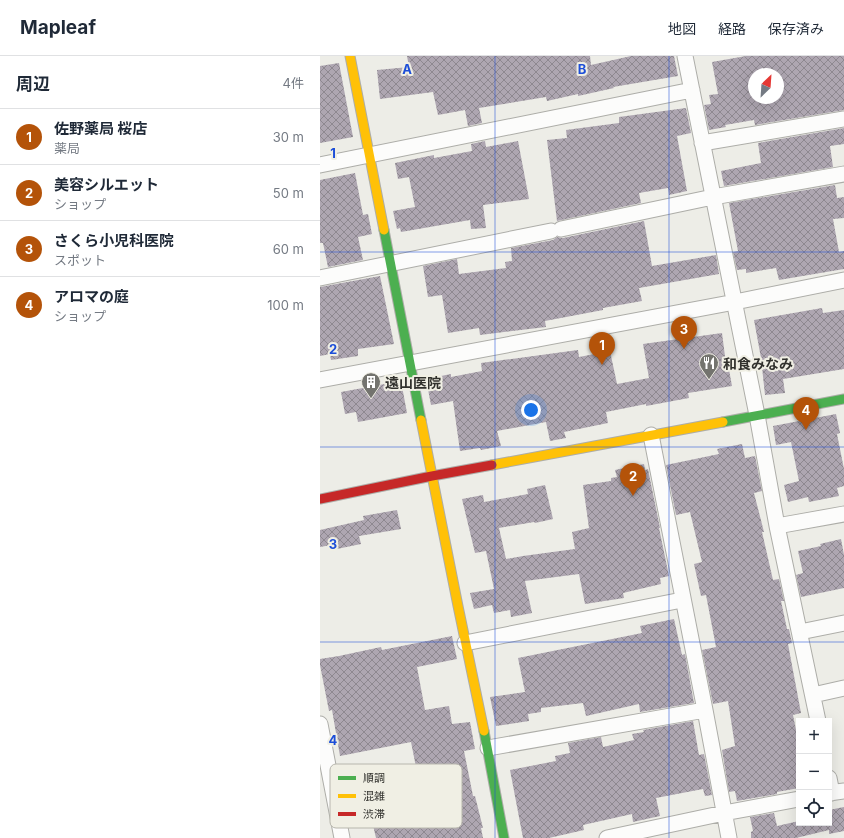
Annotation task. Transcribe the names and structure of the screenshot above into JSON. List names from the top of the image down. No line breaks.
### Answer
{"places":{"restaurant":["和食みなみ"],"building":["遠山医院"]},"legend":["順調","混雑","渋滞"],"north":"top right","page":{"header":"Mapleaf","nav":["地図","経路","保存済み"],"heading":["周辺","4件"],"list":[{"mark":"1","name":"佐野薬局 桜店","note":"薬局","value":"30 m"},{"mark":"2","name":"美容シルエット","note":"ショップ","value":"50 m"},{"mark":"3","name":"さくら小児科医院","note":"スポット","value":"60 m"},{"mark":"4","name":"アロマの庭","note":"ショップ","value":"100 m"}],"pins":["3","1","4","2"],"map_buttons":["+","−"]},"grid":{"columns":["A","B"],"rows":["1","2","3","4"]}}
